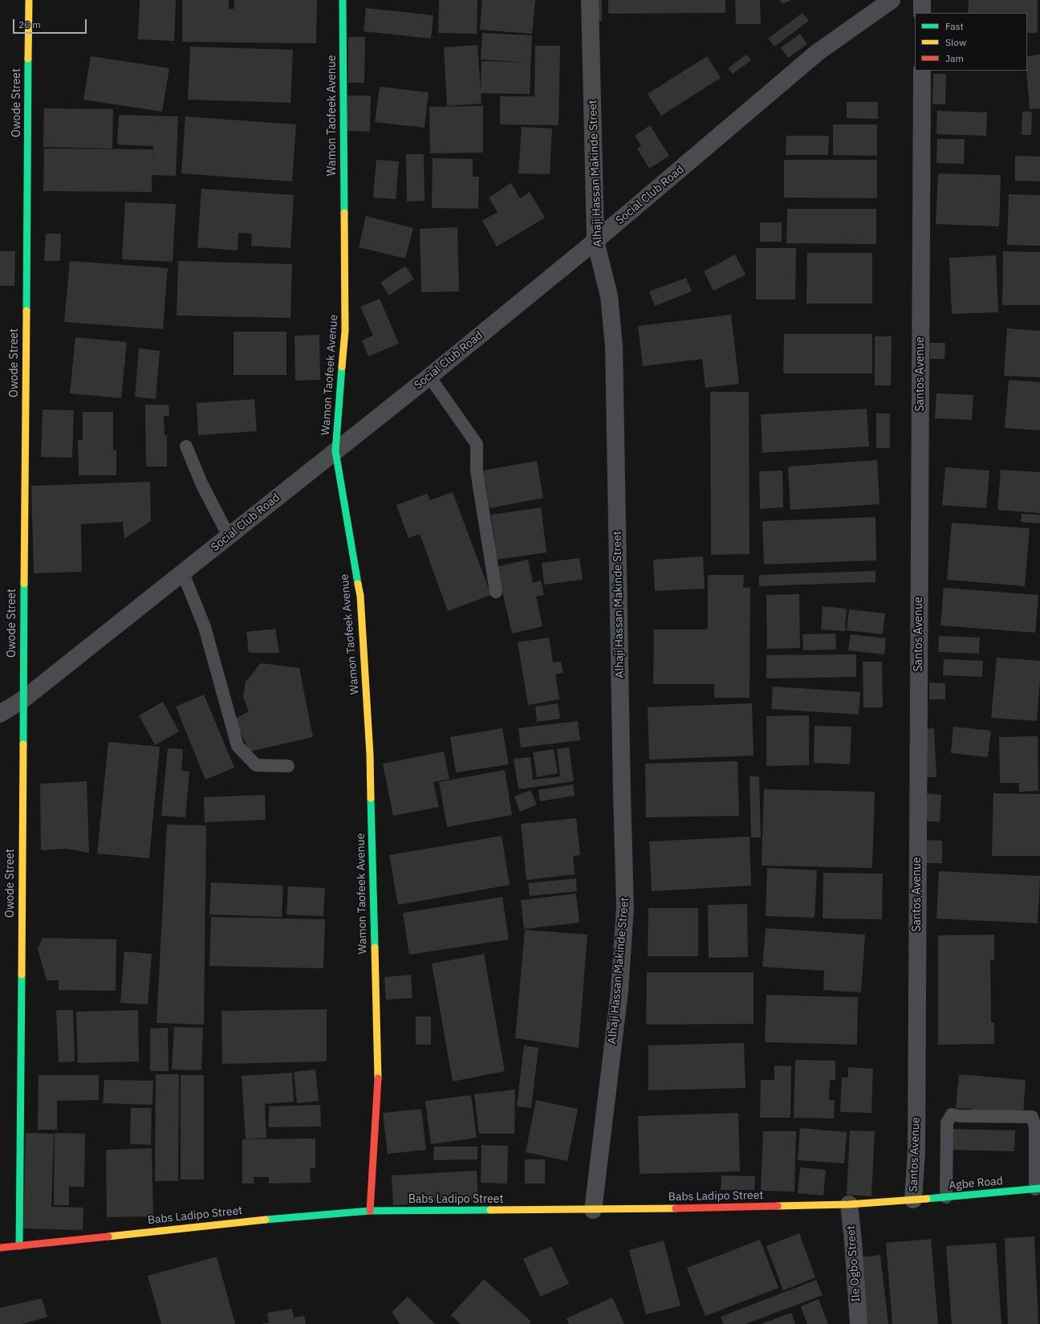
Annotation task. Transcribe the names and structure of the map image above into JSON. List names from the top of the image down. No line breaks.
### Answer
{"streets":{"street":["Owode Street","Wamon Taofeek Avenue","Alhaji Hassan Makinde Street","Social Club Road","Santos Avenue","Agbe Road","Babs Ladipo Street","Ile Ogbo Street"]},"crossings":[["Owode Street","Social Club Road"],["Owode Street","Babs Ladipo Street"],["Wamon Taofeek Avenue","Social Club Road"],["Wamon Taofeek Avenue","Babs Ladipo Street"],["Alhaji Hassan Makinde Street","Social Club Road"],["Alhaji Hassan Makinde Street","Babs Ladipo Street"],["Santos Avenue","Agbe Road"],["Santos Avenue","Babs Ladipo Street"],["Agbe Road","Babs Ladipo Street"],["Babs Ladipo Street","Ile Ogbo Street"]],"legend":["Fast","Slow","Jam"],"scale_bar":"20 m"}
